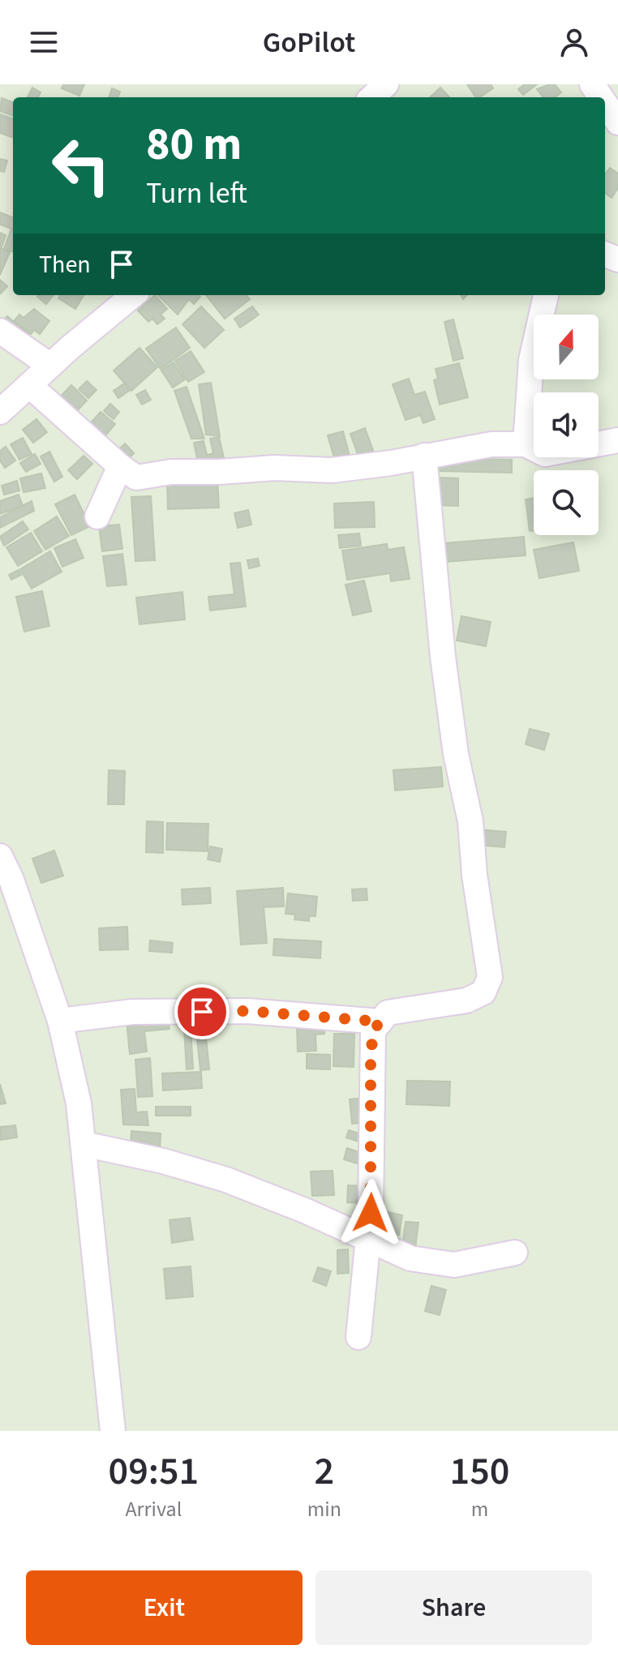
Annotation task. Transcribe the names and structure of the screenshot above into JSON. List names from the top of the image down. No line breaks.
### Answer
{"north":"top","page":{"header":"GoPilot","turn":["80 m","Turn left"],"then":"Then","eta":["09:51","Arrival","2","min","150","m"],"buttons":["Exit","Share"]}}
